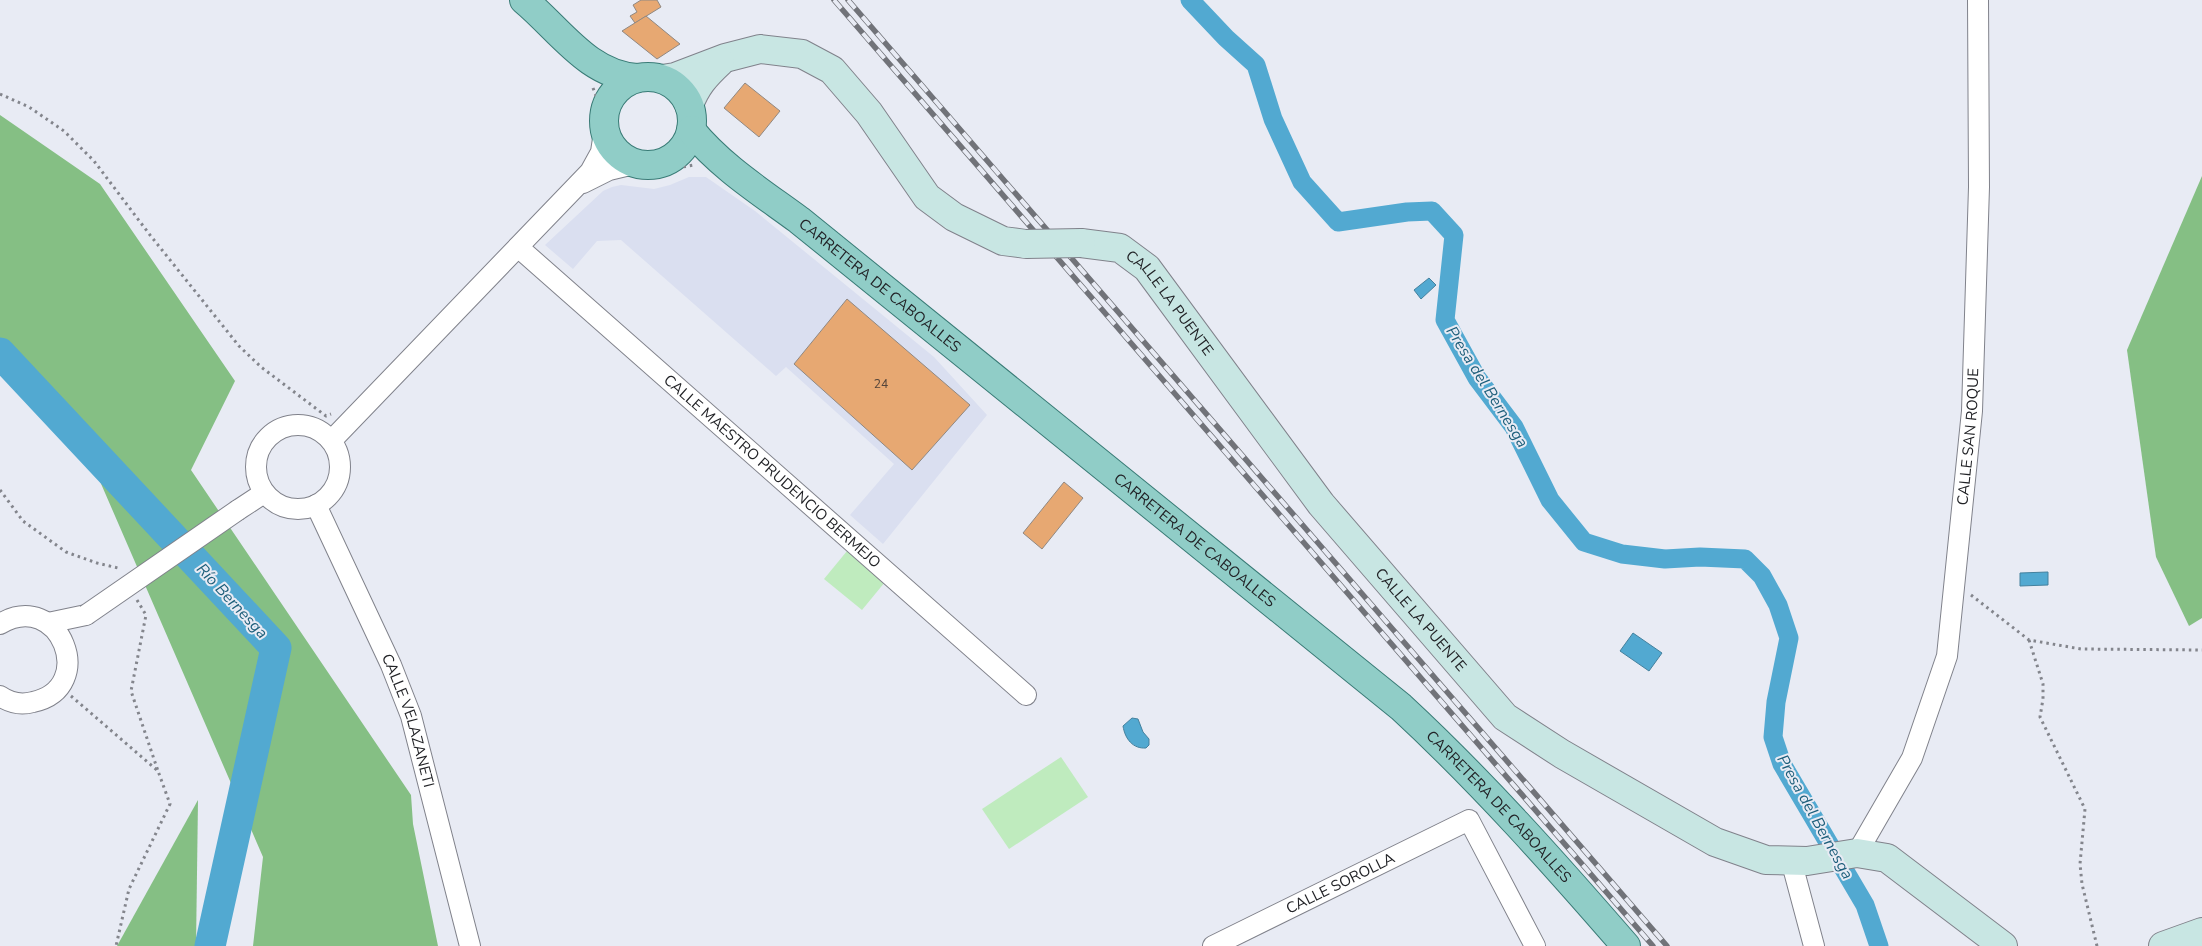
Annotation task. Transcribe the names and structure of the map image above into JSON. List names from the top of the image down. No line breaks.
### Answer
{"streets":{"main road":["CARRETERA DE CABOALLES"],"street":["CALLE LA PUENTE","CALLE SAN ROQUE","CALLE MAESTRO PRUDENCIO BERMEJO","CALLE VELAZANETI","CALLE SOROLLA"]},"crossings":[["CARRETERA DE CABOALLES","CALLE LA PUENTE"],["CALLE LA PUENTE","CALLE SAN ROQUE"]],"water":["Presa del Bernesga","Río Bernesga"],"house_numbers":["24"]}
